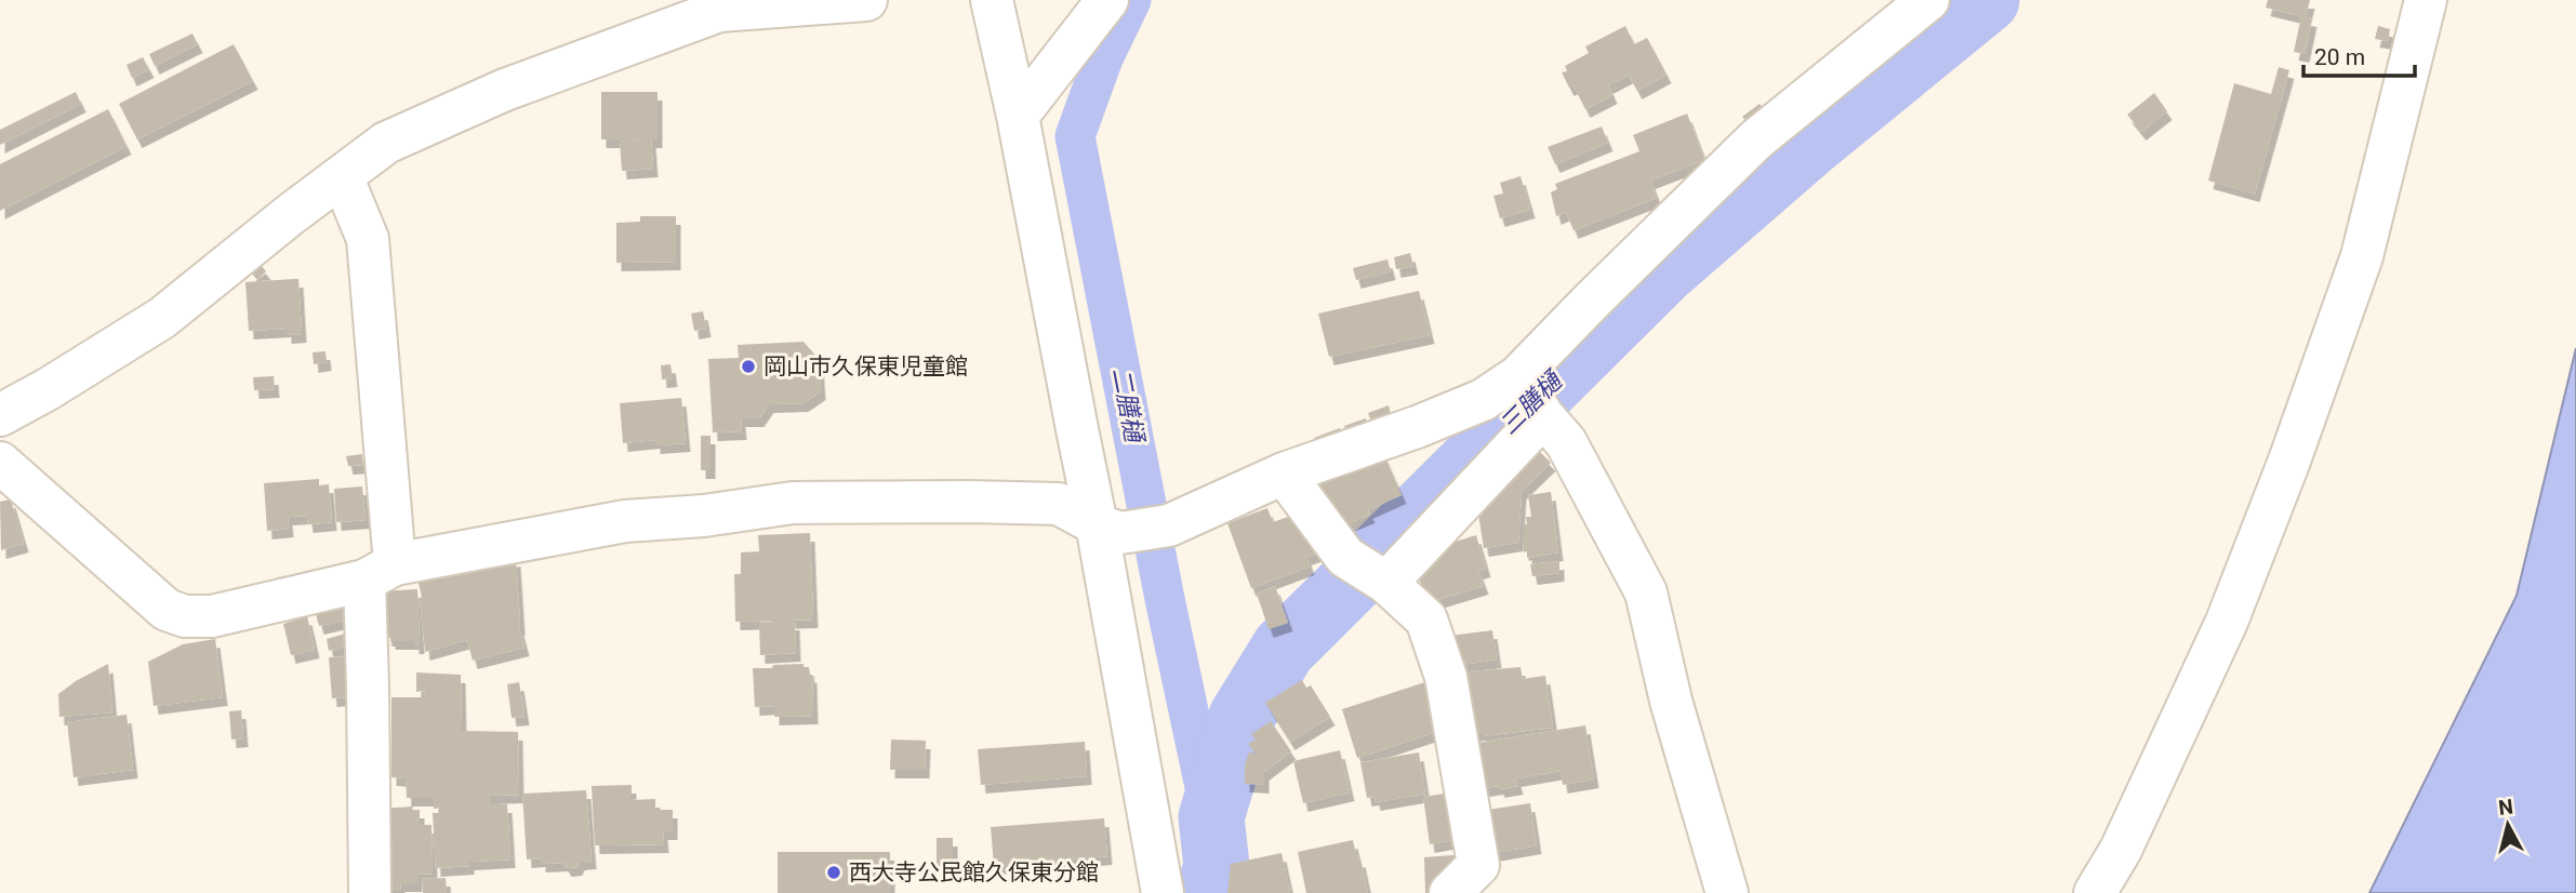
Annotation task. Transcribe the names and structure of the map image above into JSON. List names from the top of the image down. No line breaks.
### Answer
{"water":["三膳樋","二膳樋"],"places":["岡山市久保東児童館","西大寺公民館久保東分館"],"scale_bar":"20 m","north":"top"}
